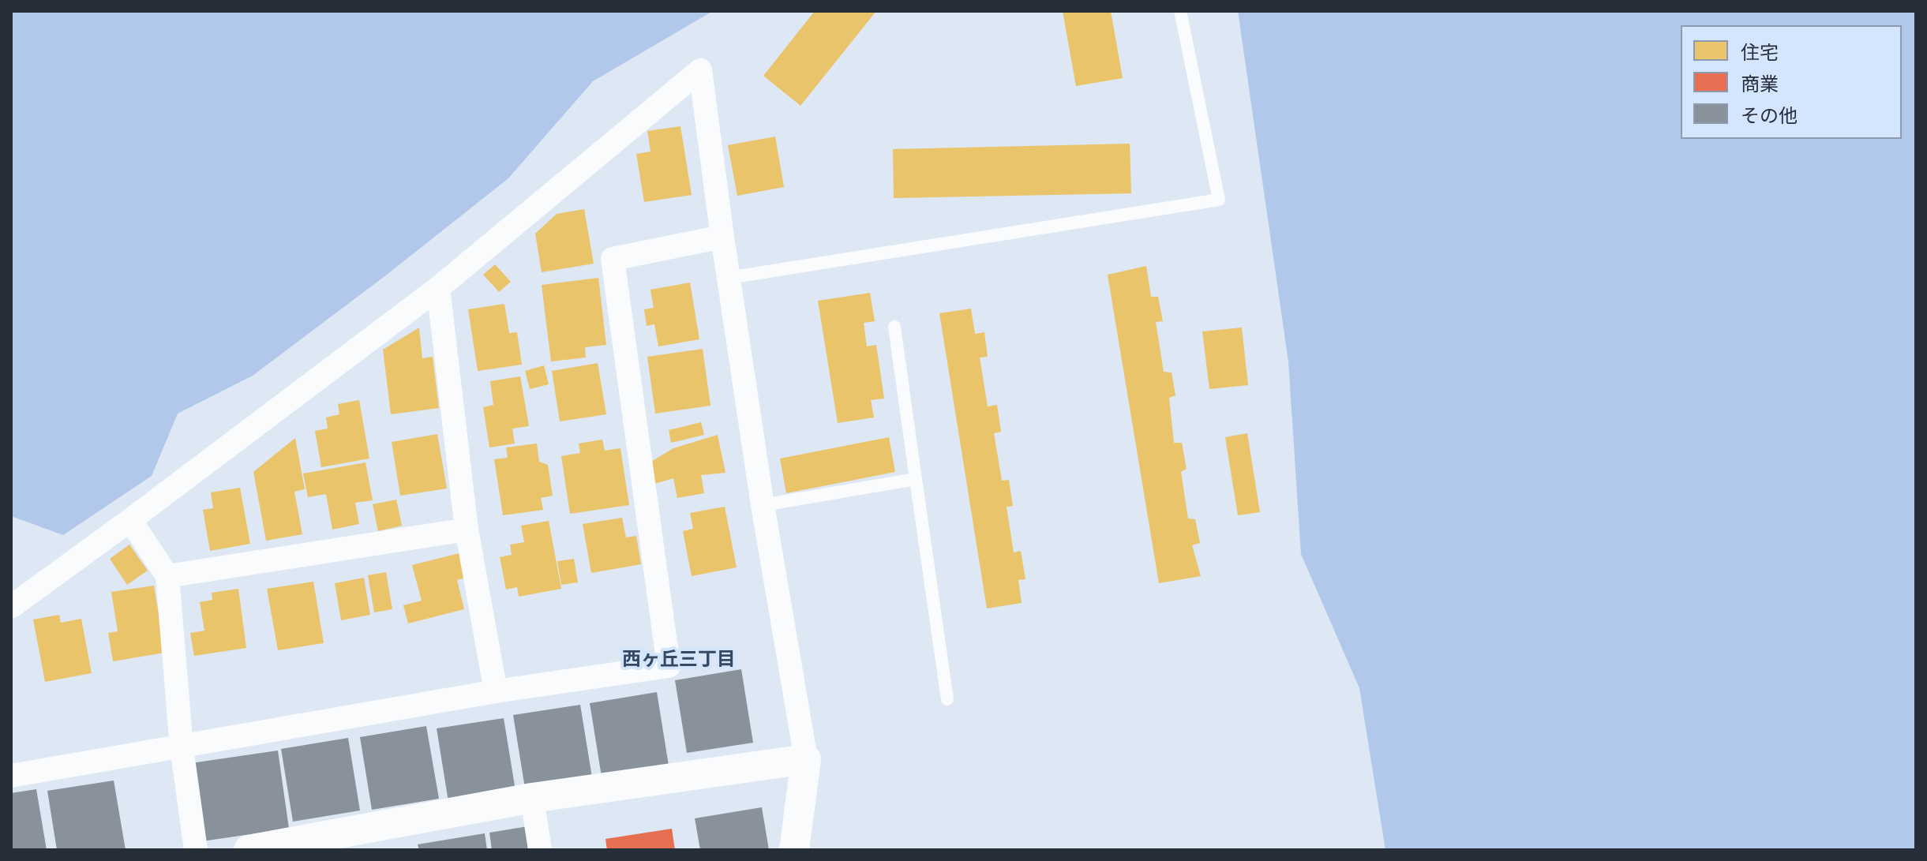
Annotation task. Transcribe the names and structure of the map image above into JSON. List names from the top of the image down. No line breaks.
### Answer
{"districts":["西ヶ丘三丁目"],"legend":["住宅","商業","その他"]}
